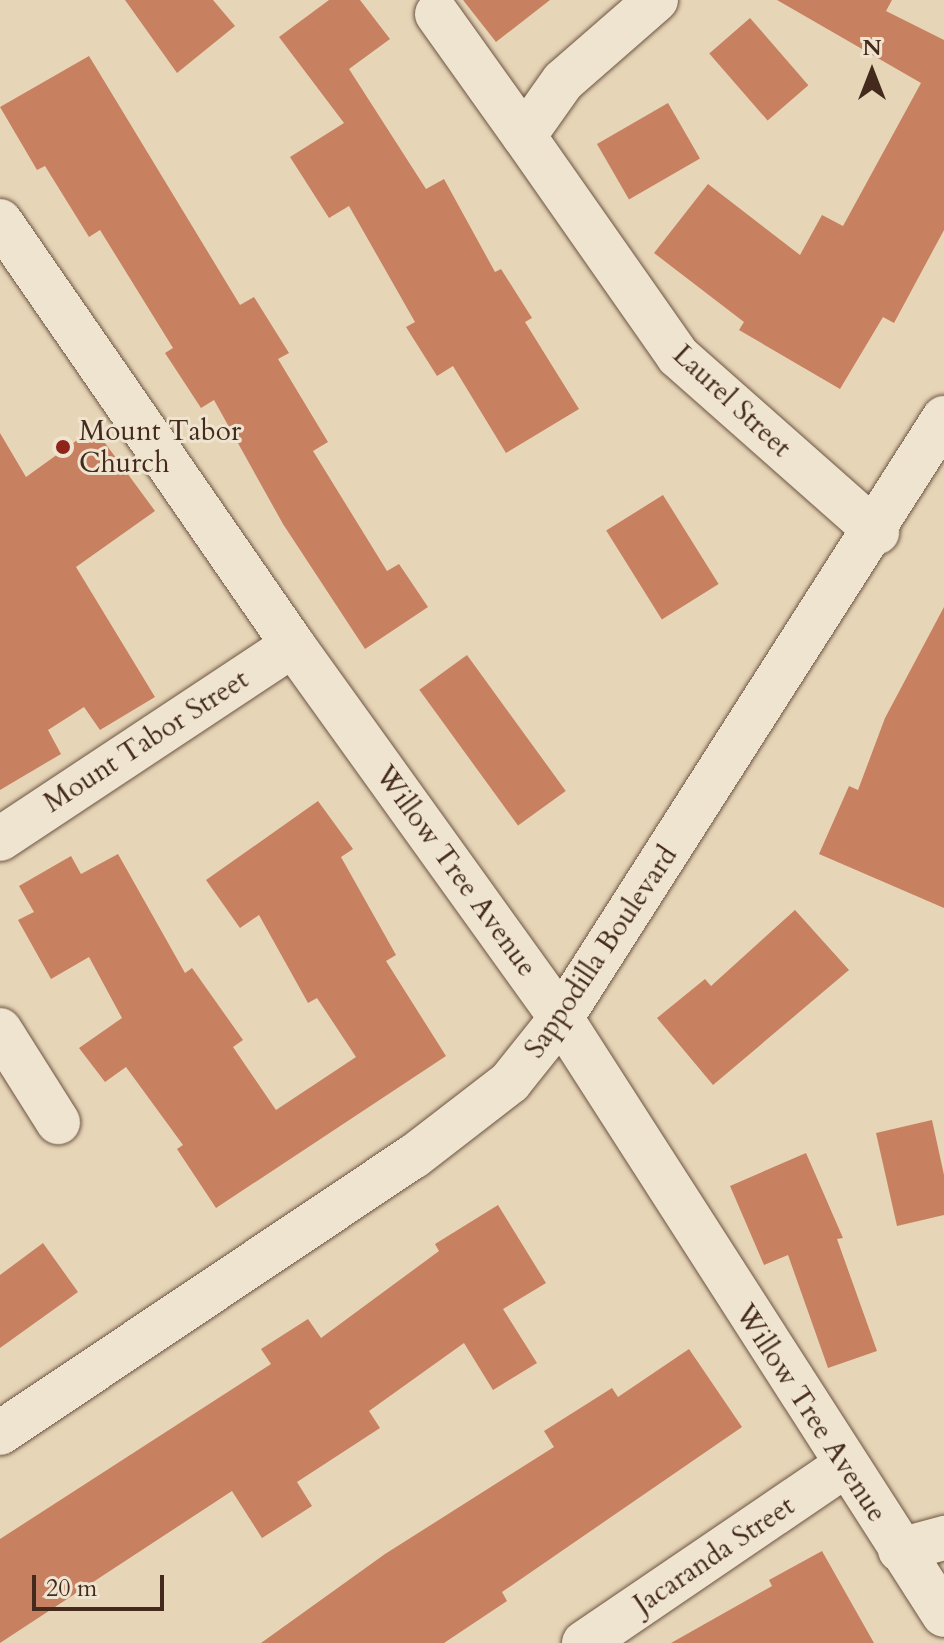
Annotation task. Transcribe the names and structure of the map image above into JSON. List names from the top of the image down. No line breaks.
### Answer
{"streets":{"street":["Laurel Street","Mount Tabor Street","Willow Tree Avenue","Sappodilla Boulevard","Jacaranda Street"]},"crossings":[["Laurel Street","Sappodilla Boulevard"],["Mount Tabor Street","Willow Tree Avenue"],["Willow Tree Avenue","Sappodilla Boulevard"],["Willow Tree Avenue","Jacaranda Street"]],"places":["Mount Tabor Church"],"scale_bar":"20 m","north":"top"}
